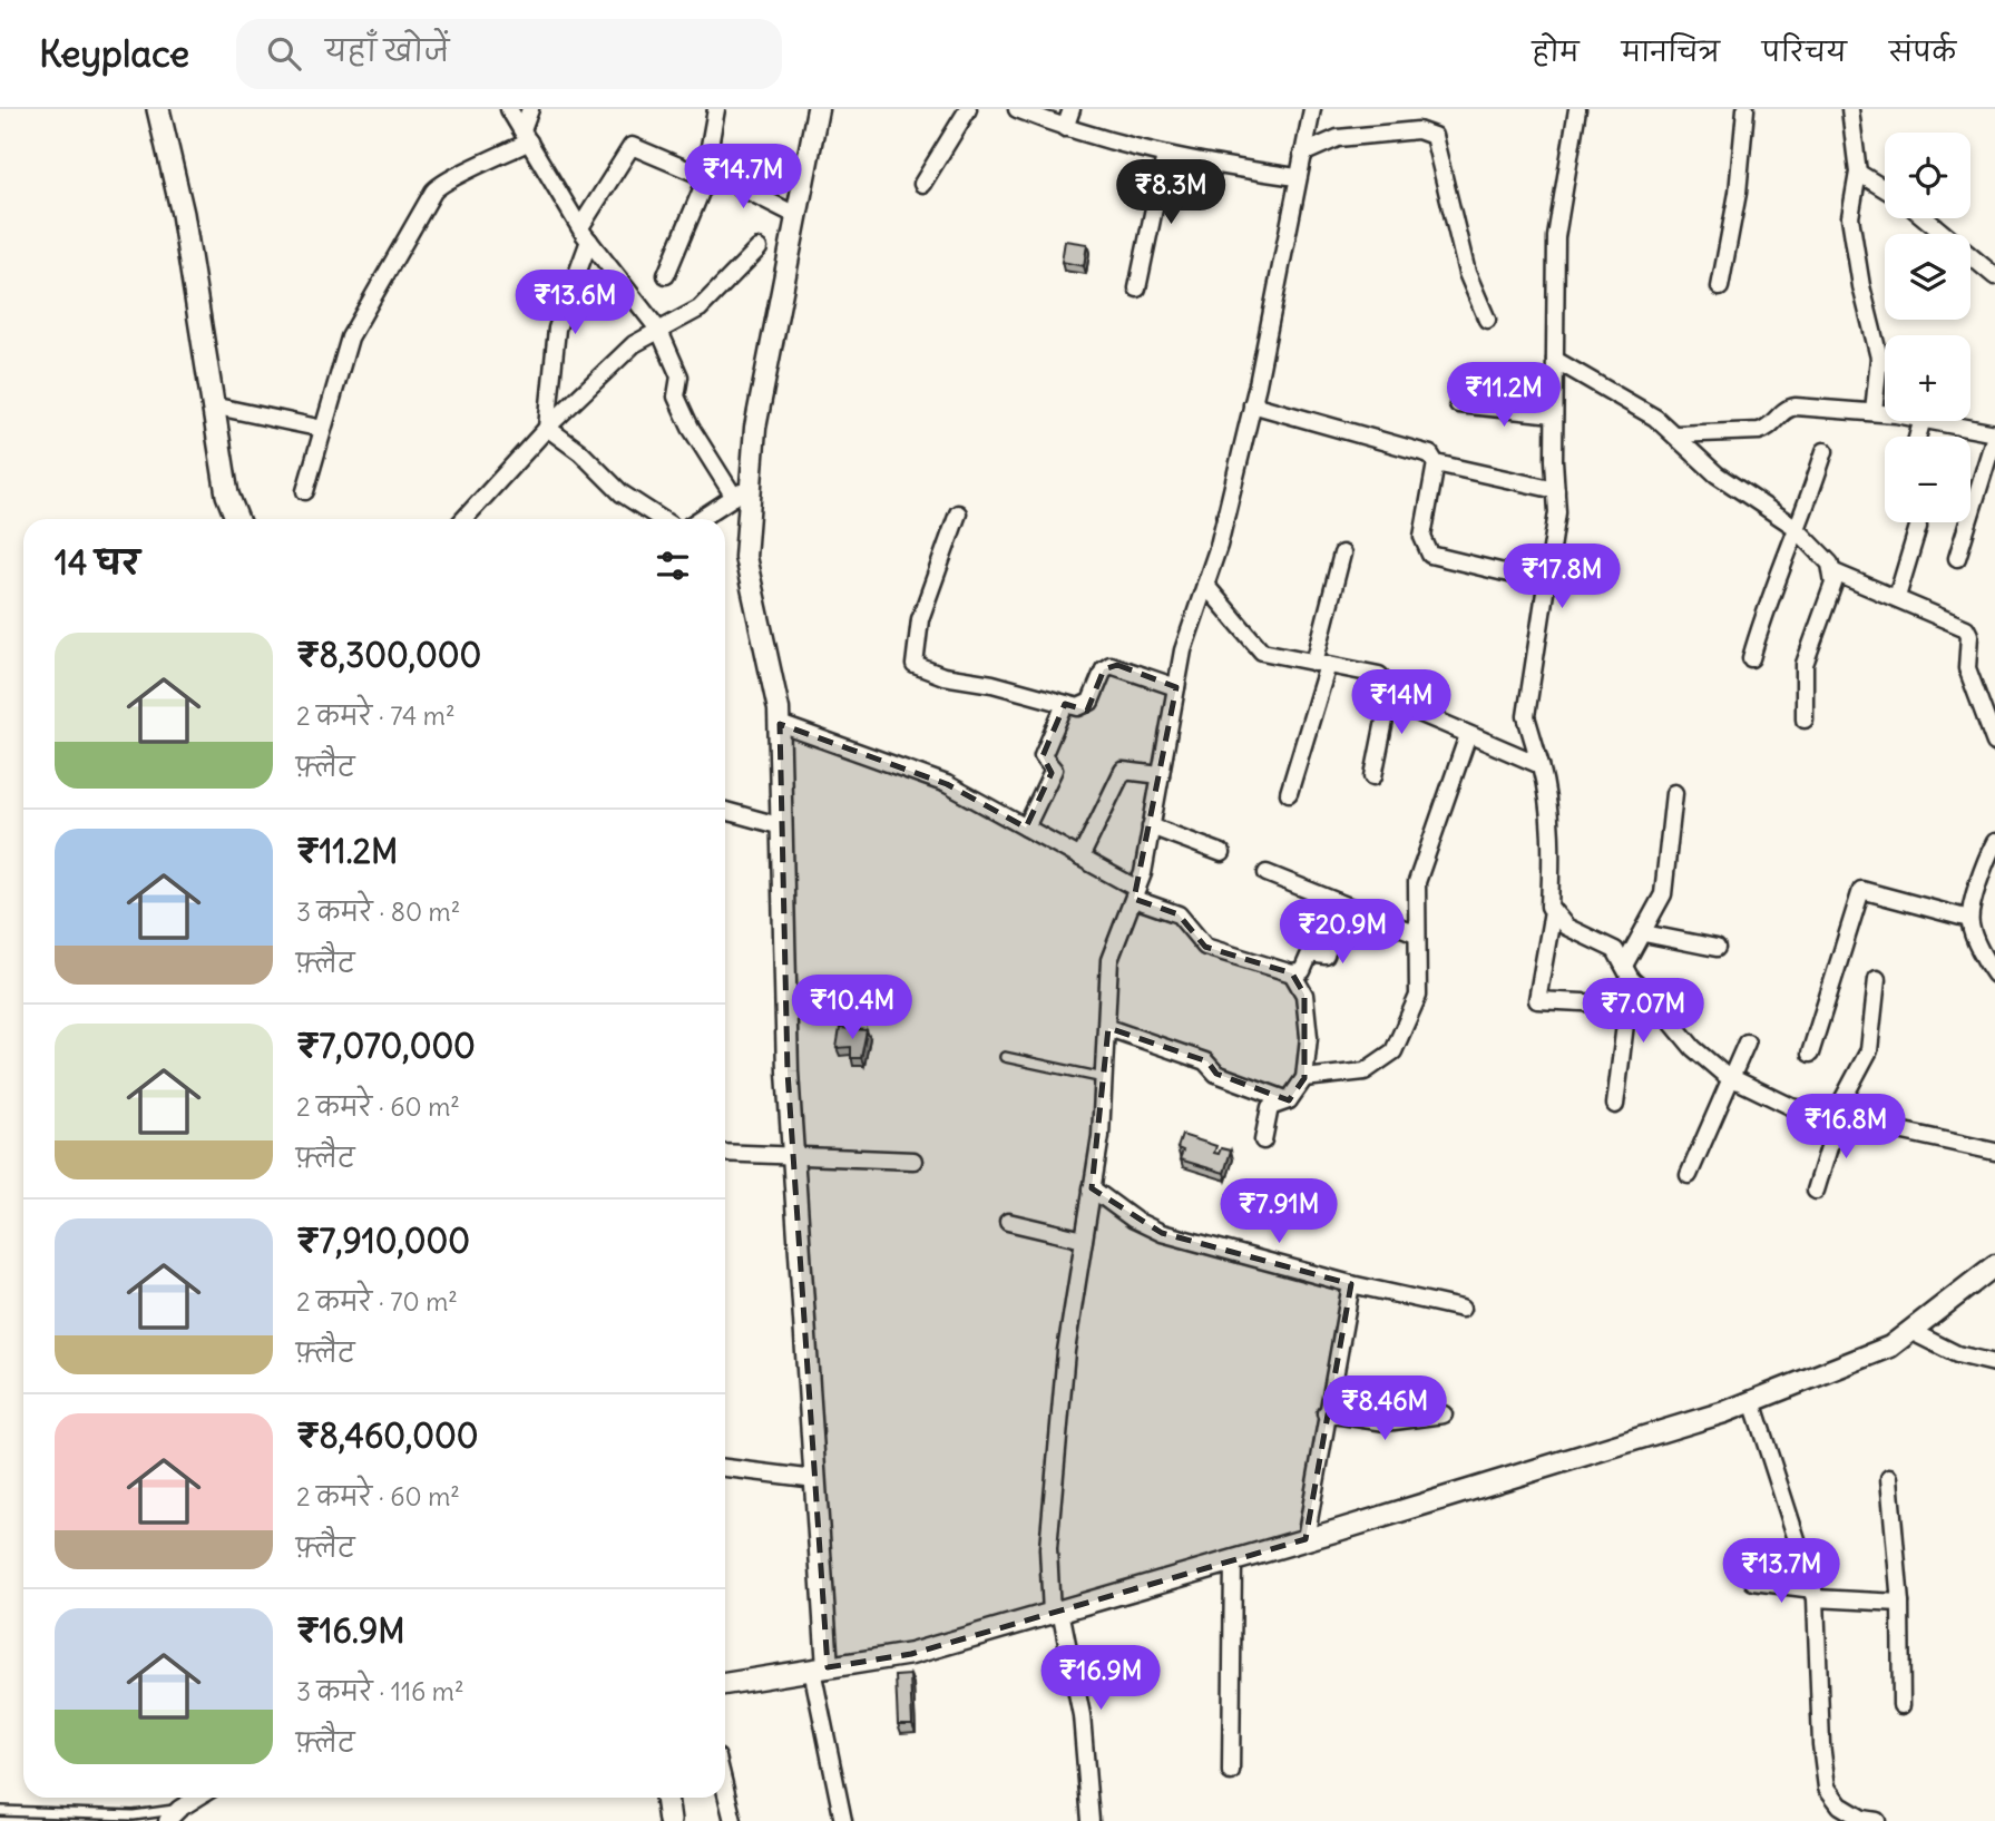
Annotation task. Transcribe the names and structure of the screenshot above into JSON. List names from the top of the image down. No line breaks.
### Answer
{"page":{"header":"Keyplace","search":"यहाँ खोजें","nav":["होम","मानचित्र","परिचय","संपर्क"],"map_buttons":["+","−"],"price":["₹14.7M","₹8.3M","₹13.6M","₹11.2M","₹17.8M","₹14M","₹20.9M","₹10.4M","₹7.07M","₹16.8M","₹7.91M","₹8.46M","₹13.7M","₹16.9M"],"heading":"14 घर","list":[{"name":"₹8,300,000","note":"2 कमरे · 74 m² · फ़्लैट"},{"name":"₹11.2M","note":"3 कमरे · 80 m² · फ़्लैट"},{"name":"₹7,070,000","note":"2 कमरे · 60 m² · फ़्लैट"},{"name":"₹7,910,000","note":"2 कमरे · 70 m² · फ़्लैट"},{"name":"₹8,460,000","note":"2 कमरे · 60 m² · फ़्लैट"},{"name":"₹16.9M","note":"3 कमरे · 116 m² · फ़्लैट"}]}}
